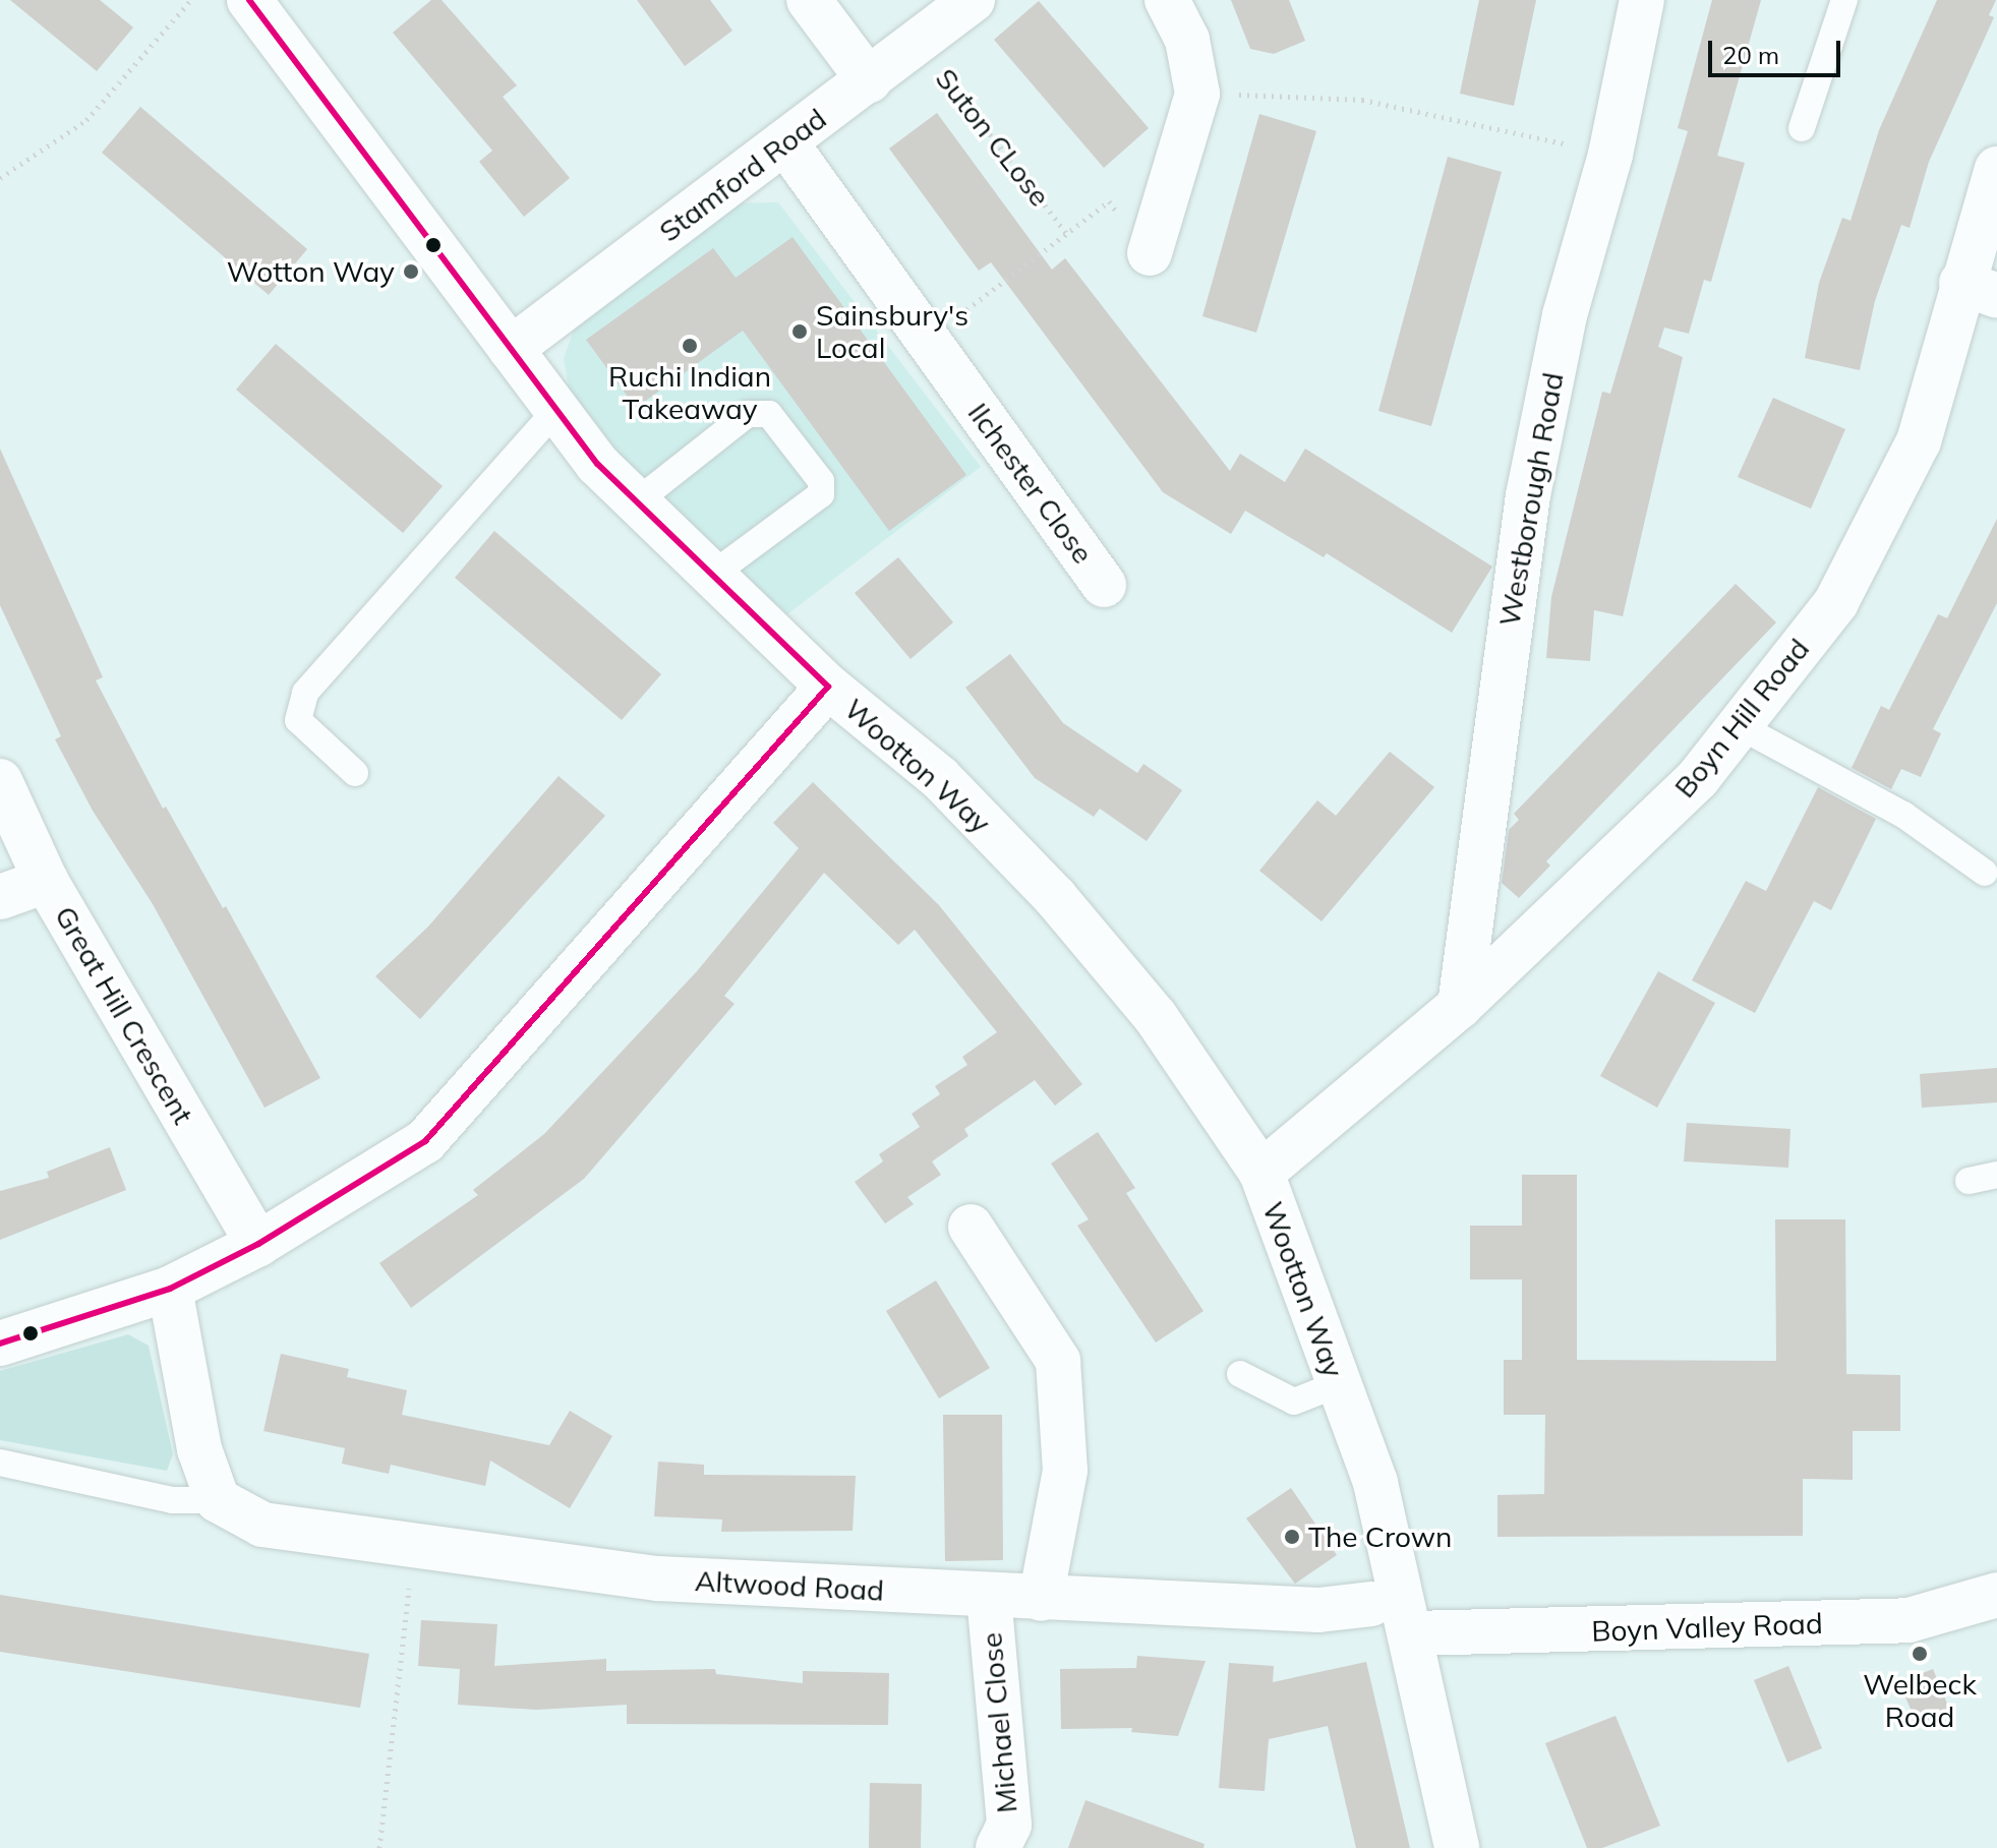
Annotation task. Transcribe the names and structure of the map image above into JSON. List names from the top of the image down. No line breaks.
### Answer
{"streets":{"street":["Stamford Road","Ilchester Close","Westborough Road","Boyn Hill Road","Wootton Way","Great Hill Crescent","Altwood Road","Boyn Valley Road","Michael Close"],"path":["Suton CLose"]},"crossings":[["Suton CLose","Stamford Road"],["Suton CLose","Ilchester Close"],["Stamford Road","Ilchester Close"],["Stamford Road","Wootton Way"],["Westborough Road","Boyn Hill Road"],["Boyn Hill Road","Wootton Way"],["Wootton Way","Boyn Valley Road"],["Altwood Road","Michael Close"]],"places":["Wotton Way","Sainsbury's Local","Ruchi Indian Takeaway","The Crown","Welbeck Road"],"scale_bar":"20 m"}
